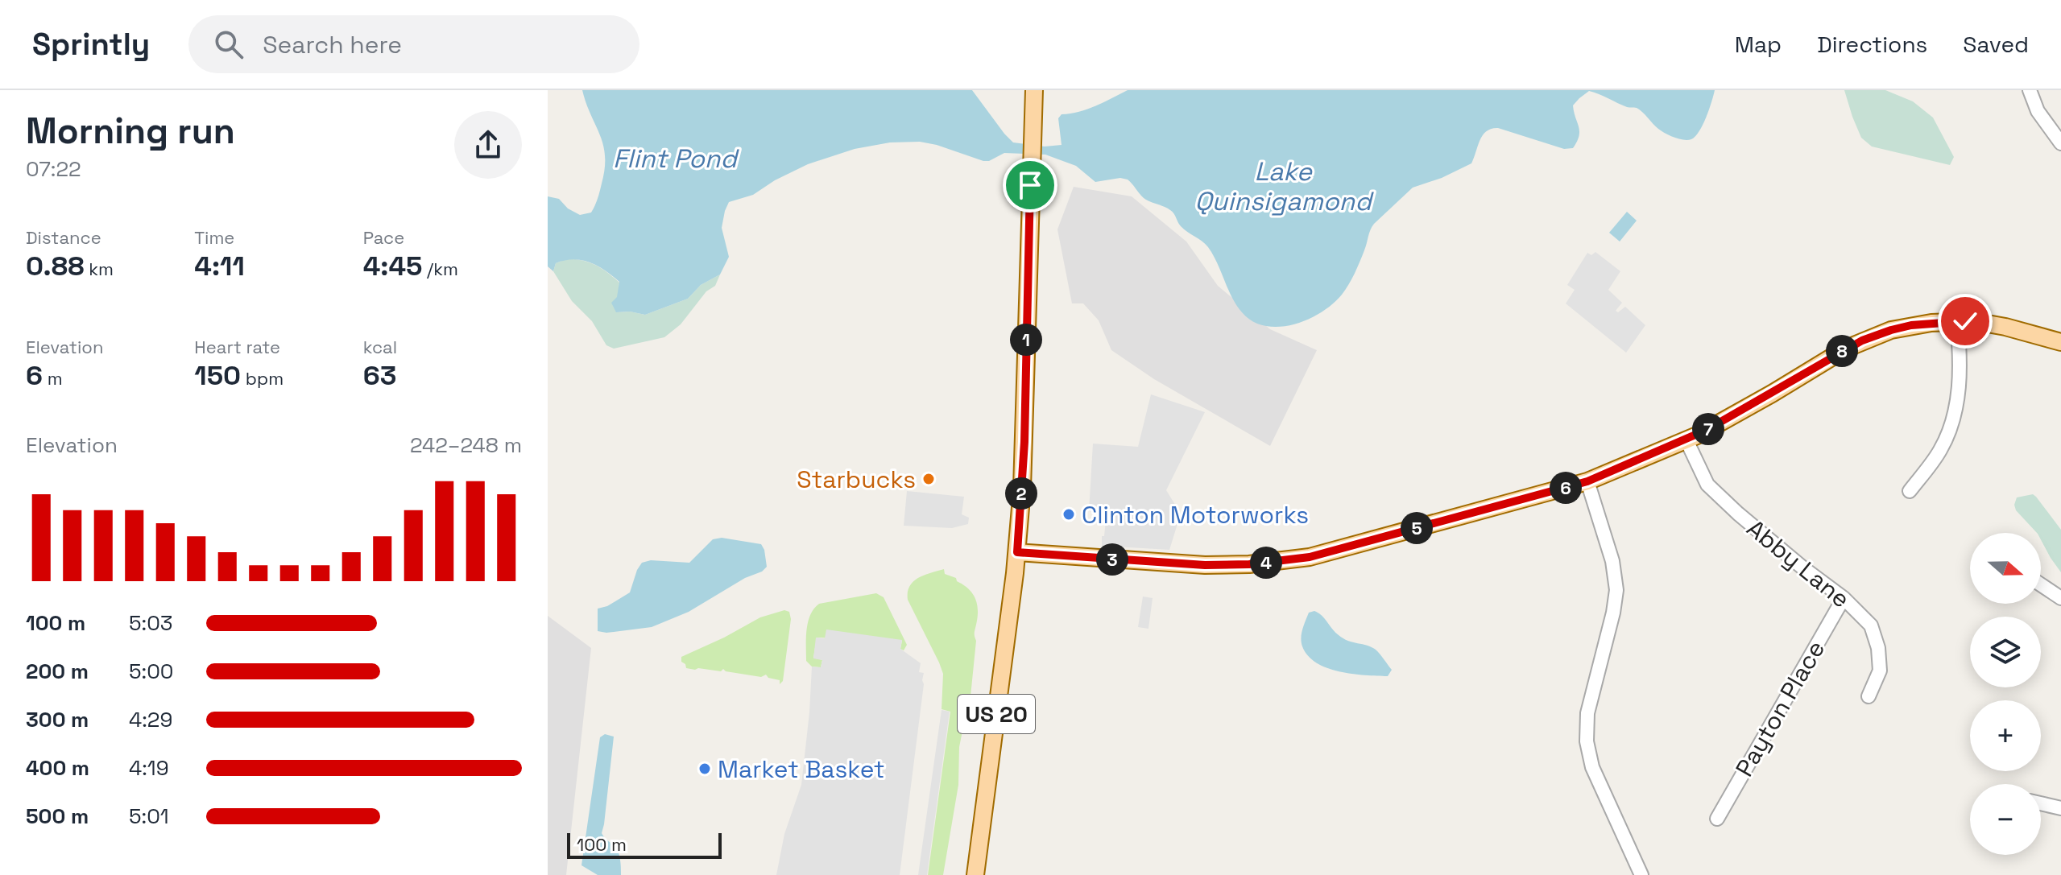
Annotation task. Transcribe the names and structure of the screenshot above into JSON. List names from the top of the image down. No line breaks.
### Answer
{"streets":{"main road":["US 20"],"street":["Abby Lane","Payton Place"]},"crossings":[["Abby Lane","Payton Place"]],"water":["Flint Pond","Lake Quinsigamond"],"places":["Starbucks","Clinton Motorworks","Market Basket"],"scale_bar":"100 m","north":"right","page":{"header":"Sprintly","search":"Search here","nav":["Map","Directions","Saved"],"heading":["Morning run","07:22"],"stats":[["Distance","0.88 km"],["Time","4:11"],["Pace","4:45 /km"],["Elevation","6 m"],["Heart rate","150 bpm"],["kcal","63"]],"pins":["1","8","7","6","2","5","3","4"],"chart":["Elevation","242–248 m"],"map_buttons":["+","−"],"list":[{"name":"100 m","note":"5:03"},{"name":"200 m","note":"5:00"},{"name":"300 m","note":"4:29"},{"name":"400 m","note":"4:19"},{"name":"500 m","note":"5:01"}],"scale":"100 m"}}
